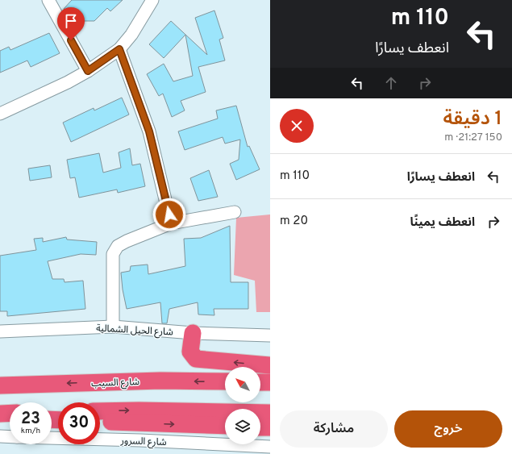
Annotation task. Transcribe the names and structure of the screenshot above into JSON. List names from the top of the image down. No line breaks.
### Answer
{"streets":{"highway":["شارع السيب"],"street":["شارع الحيل الشمالية","شارع السرور"]},"north":"top left","page":{"turn":["110 m","انعطف يسارًا"],"heading":["1 دقيقة","150 m · 21:27"],"list":[{"name":"انعطف يسارًا","value":"110 m"},{"name":"انعطف يمينًا","value":"20 m"}],"speed":"23 km/h","limit":"30","buttons":["خروج","مشاركة"]}}
